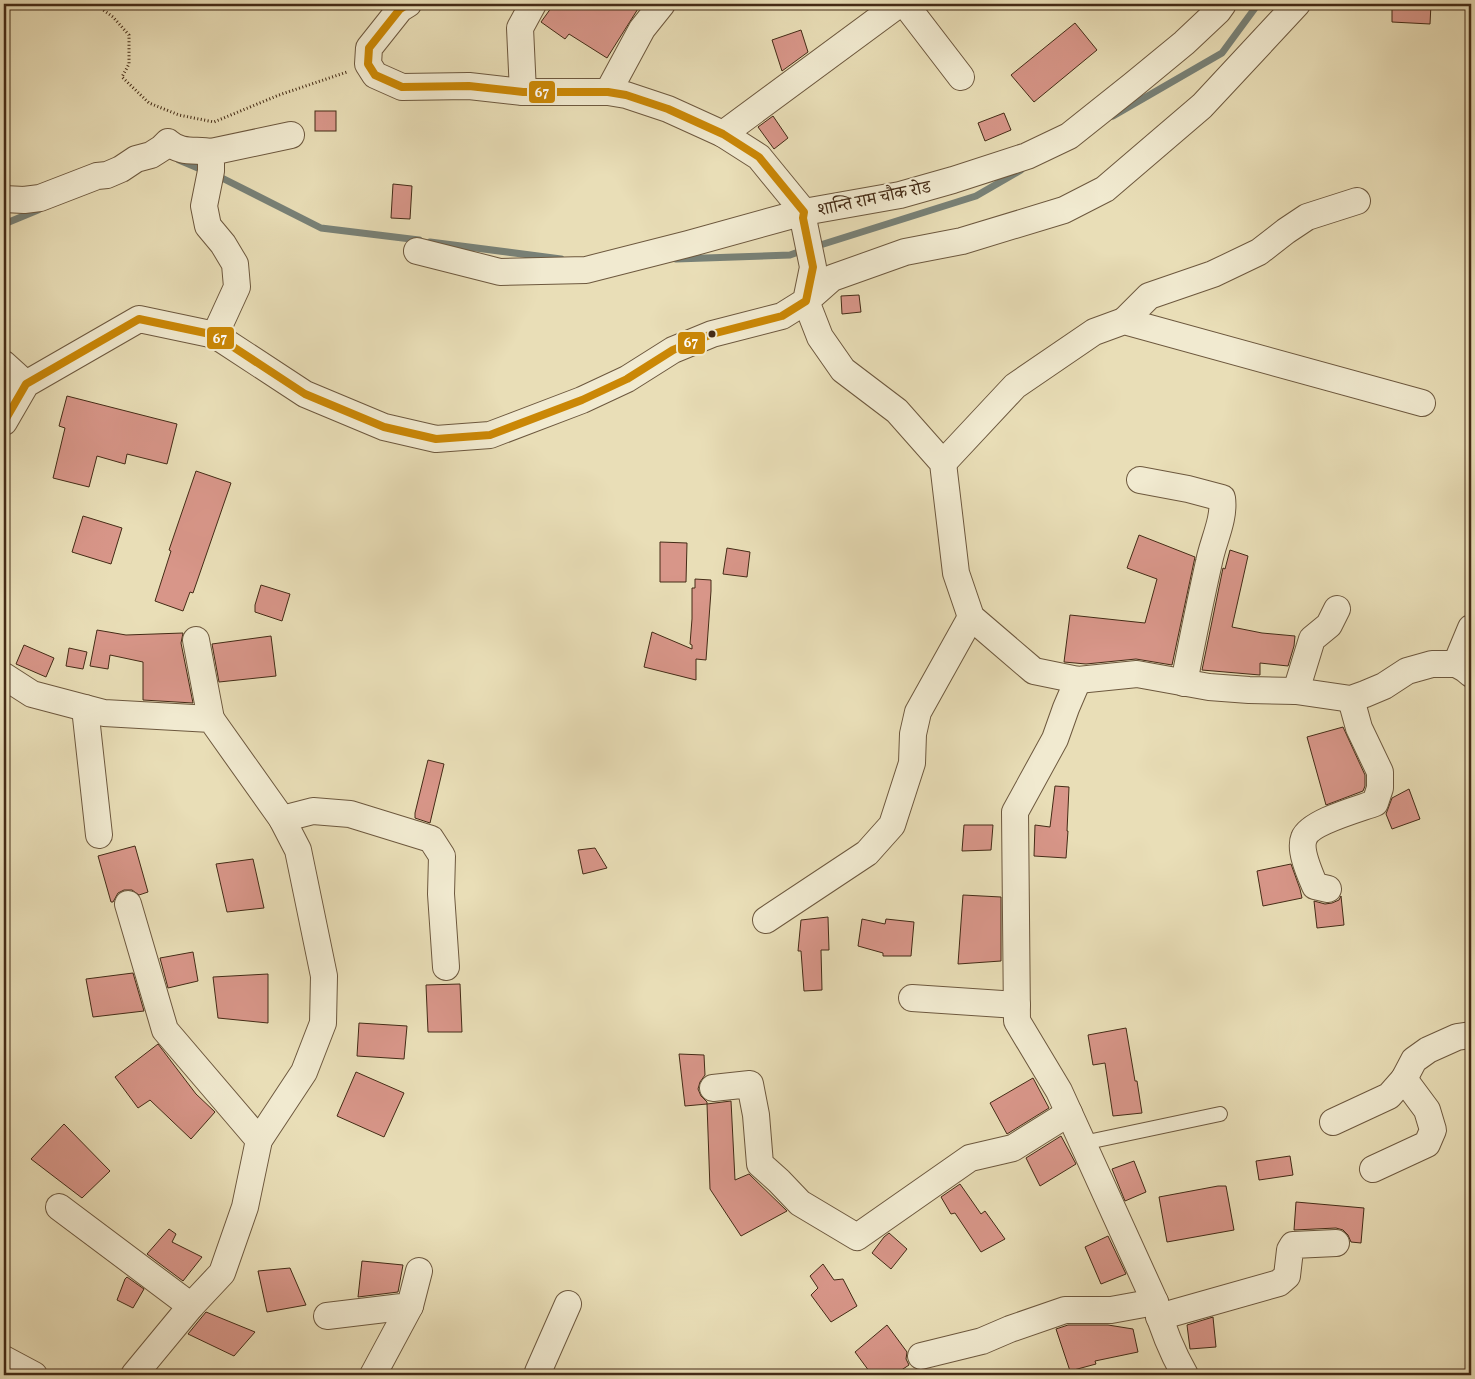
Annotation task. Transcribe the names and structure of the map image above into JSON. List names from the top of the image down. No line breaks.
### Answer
{"streets":{"street":["शान्ति राम चौक रोड"]},"lines":["transit line 67"]}
